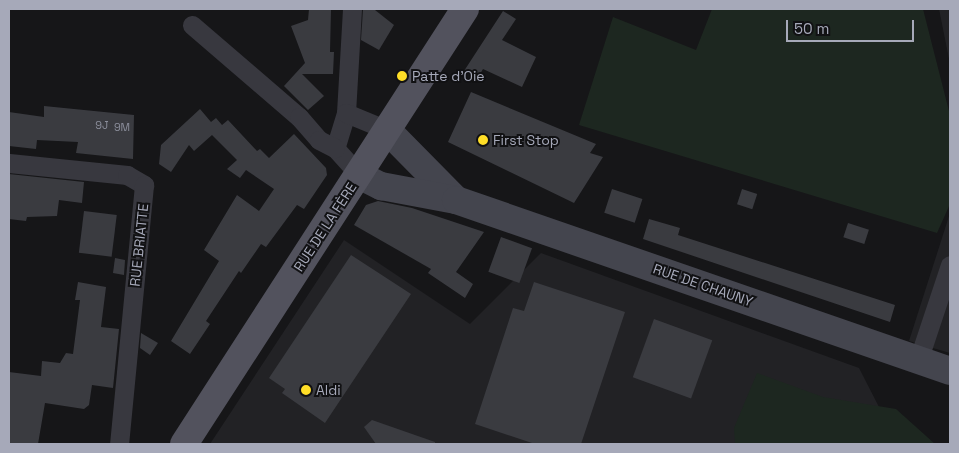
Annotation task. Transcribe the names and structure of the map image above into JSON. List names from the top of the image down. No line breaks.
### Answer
{"streets":{"main road":["RUE DE LA FÈRE"],"street":["RUE BRIATTE","RUE DE CHAUNY"]},"crossings":[["RUE DE LA FÈRE","RUE DE CHAUNY"]],"places":["Patte d'Oie","First Stop","Aldi"],"house_numbers":["9J","9M"],"scale_bar":"50 m"}
